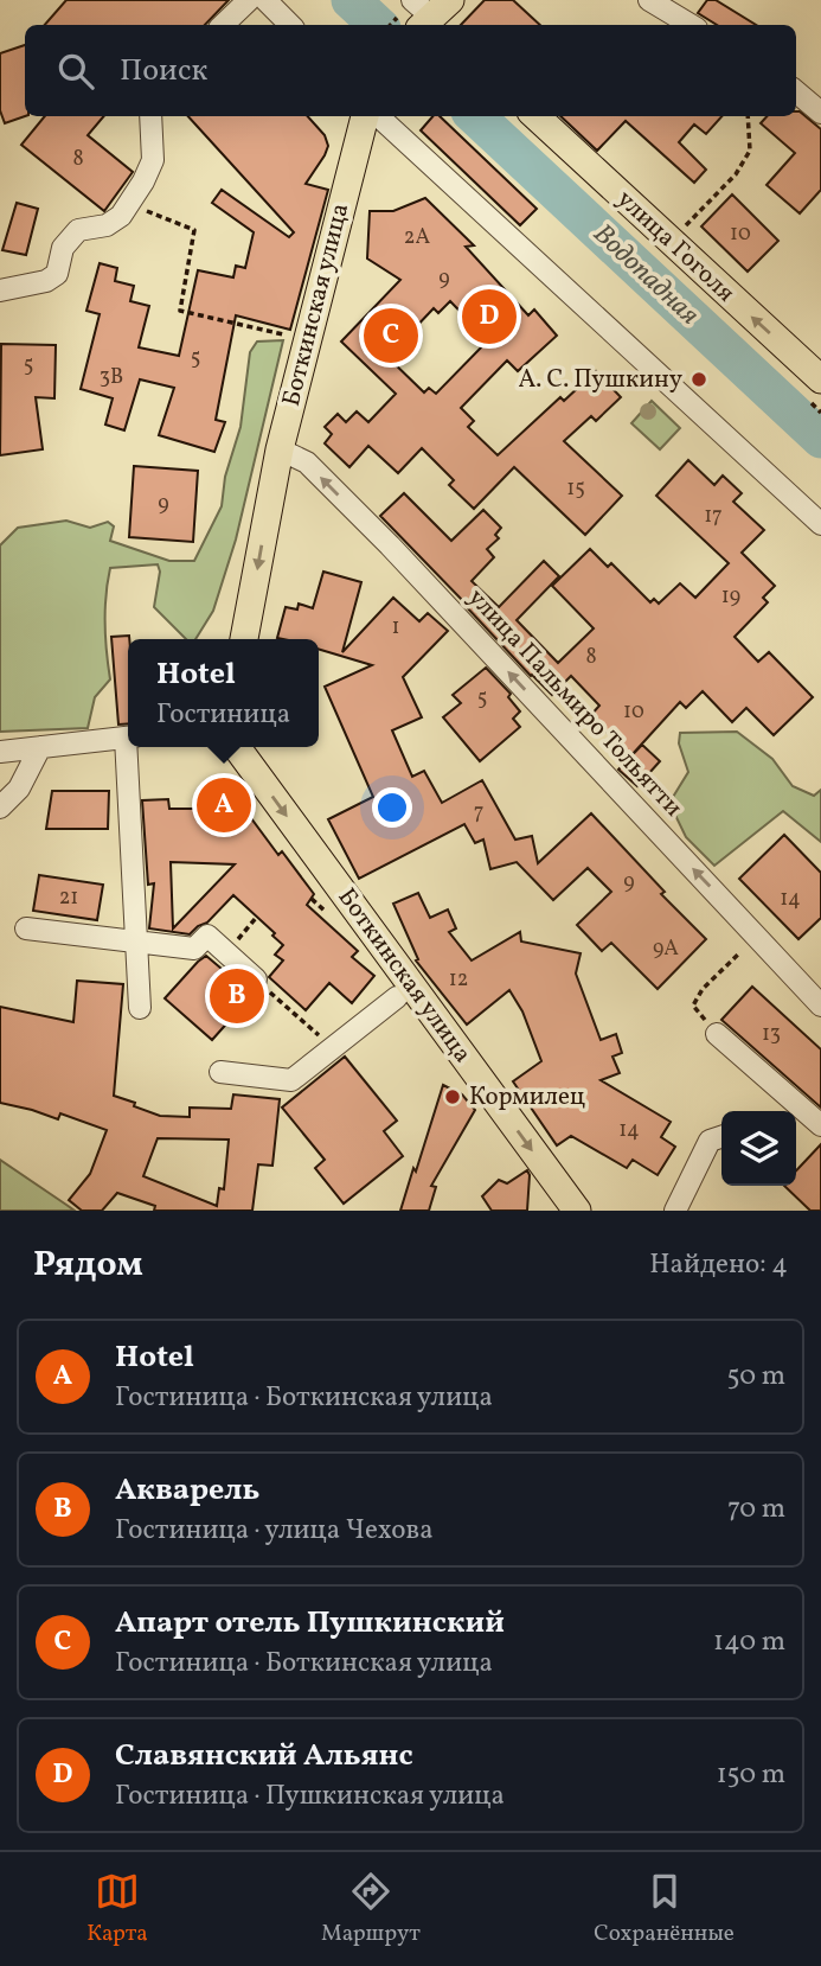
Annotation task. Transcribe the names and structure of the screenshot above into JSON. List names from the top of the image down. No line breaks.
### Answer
{"streets":{"main road":["улица Гоголя","Боткинская улица"],"street":["улица Пальмиро Тольятти"]},"crossings":[["Боткинская улица","улица Пальмиро Тольятти"]],"one_way":["улица Гоголя","Боткинская улица","улица Пальмиро Тольятти"],"water":["Водопадная"],"places":["А. С. Пушкину","Кормилец"],"house_numbers":["8","10","2А","9","5","5","3В","15","9","17","19","1","8","5","10","7","9","21","14","9А","12","13","14"],"page":{"search":"Поиск","pins":["D","C","A","B"],"popup":["Hotel","Гостиница"],"heading":["Рядом","Найдено: 4"],"list":[{"mark":"A","name":"Hotel","note":"Гостиница · Боткинская улица","value":"50 m"},{"mark":"B","name":"Акварель","note":"Гостиница · улица Чехова","value":"70 m"},{"mark":"C","name":"Апарт отель Пушкинский","note":"Гостиница · Боткинская улица","value":"140 m"},{"mark":"D","name":"Славянский Альянс","note":"Гостиница · Пушкинская улица","value":"150 m"}],"nav":["Карта","Маршрут","Сохранённые"]}}
